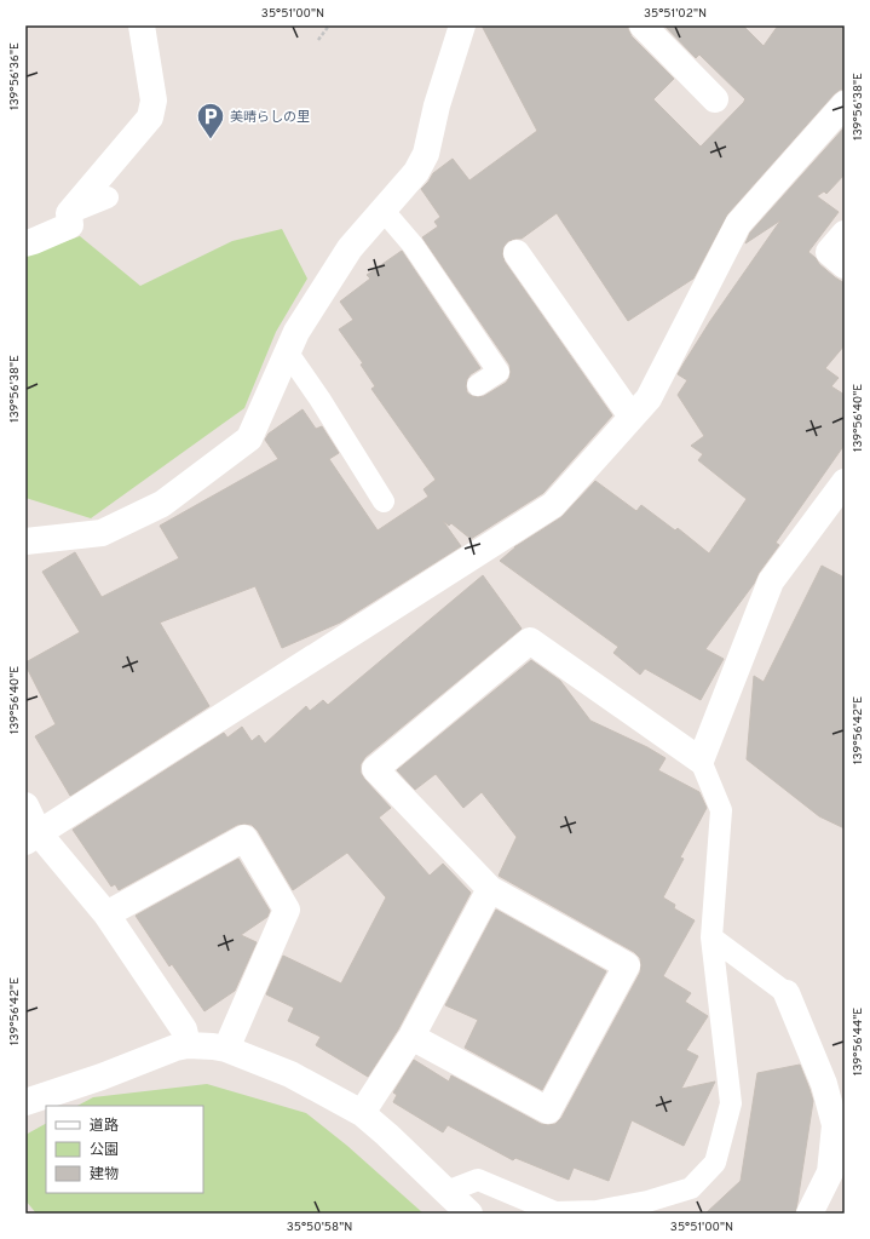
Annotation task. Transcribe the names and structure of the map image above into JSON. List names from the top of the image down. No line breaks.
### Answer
{"places":{"parking":["美晴らしの里"]},"legend":["道路","公園","建物"],"coordinates":["35°51'00\"N","35°51'02\"N","139°56'36\"E","139°56'38\"E","139°56'40\"E","139°56'42\"E","139°56'44\"E","35°50'58\"N"]}
